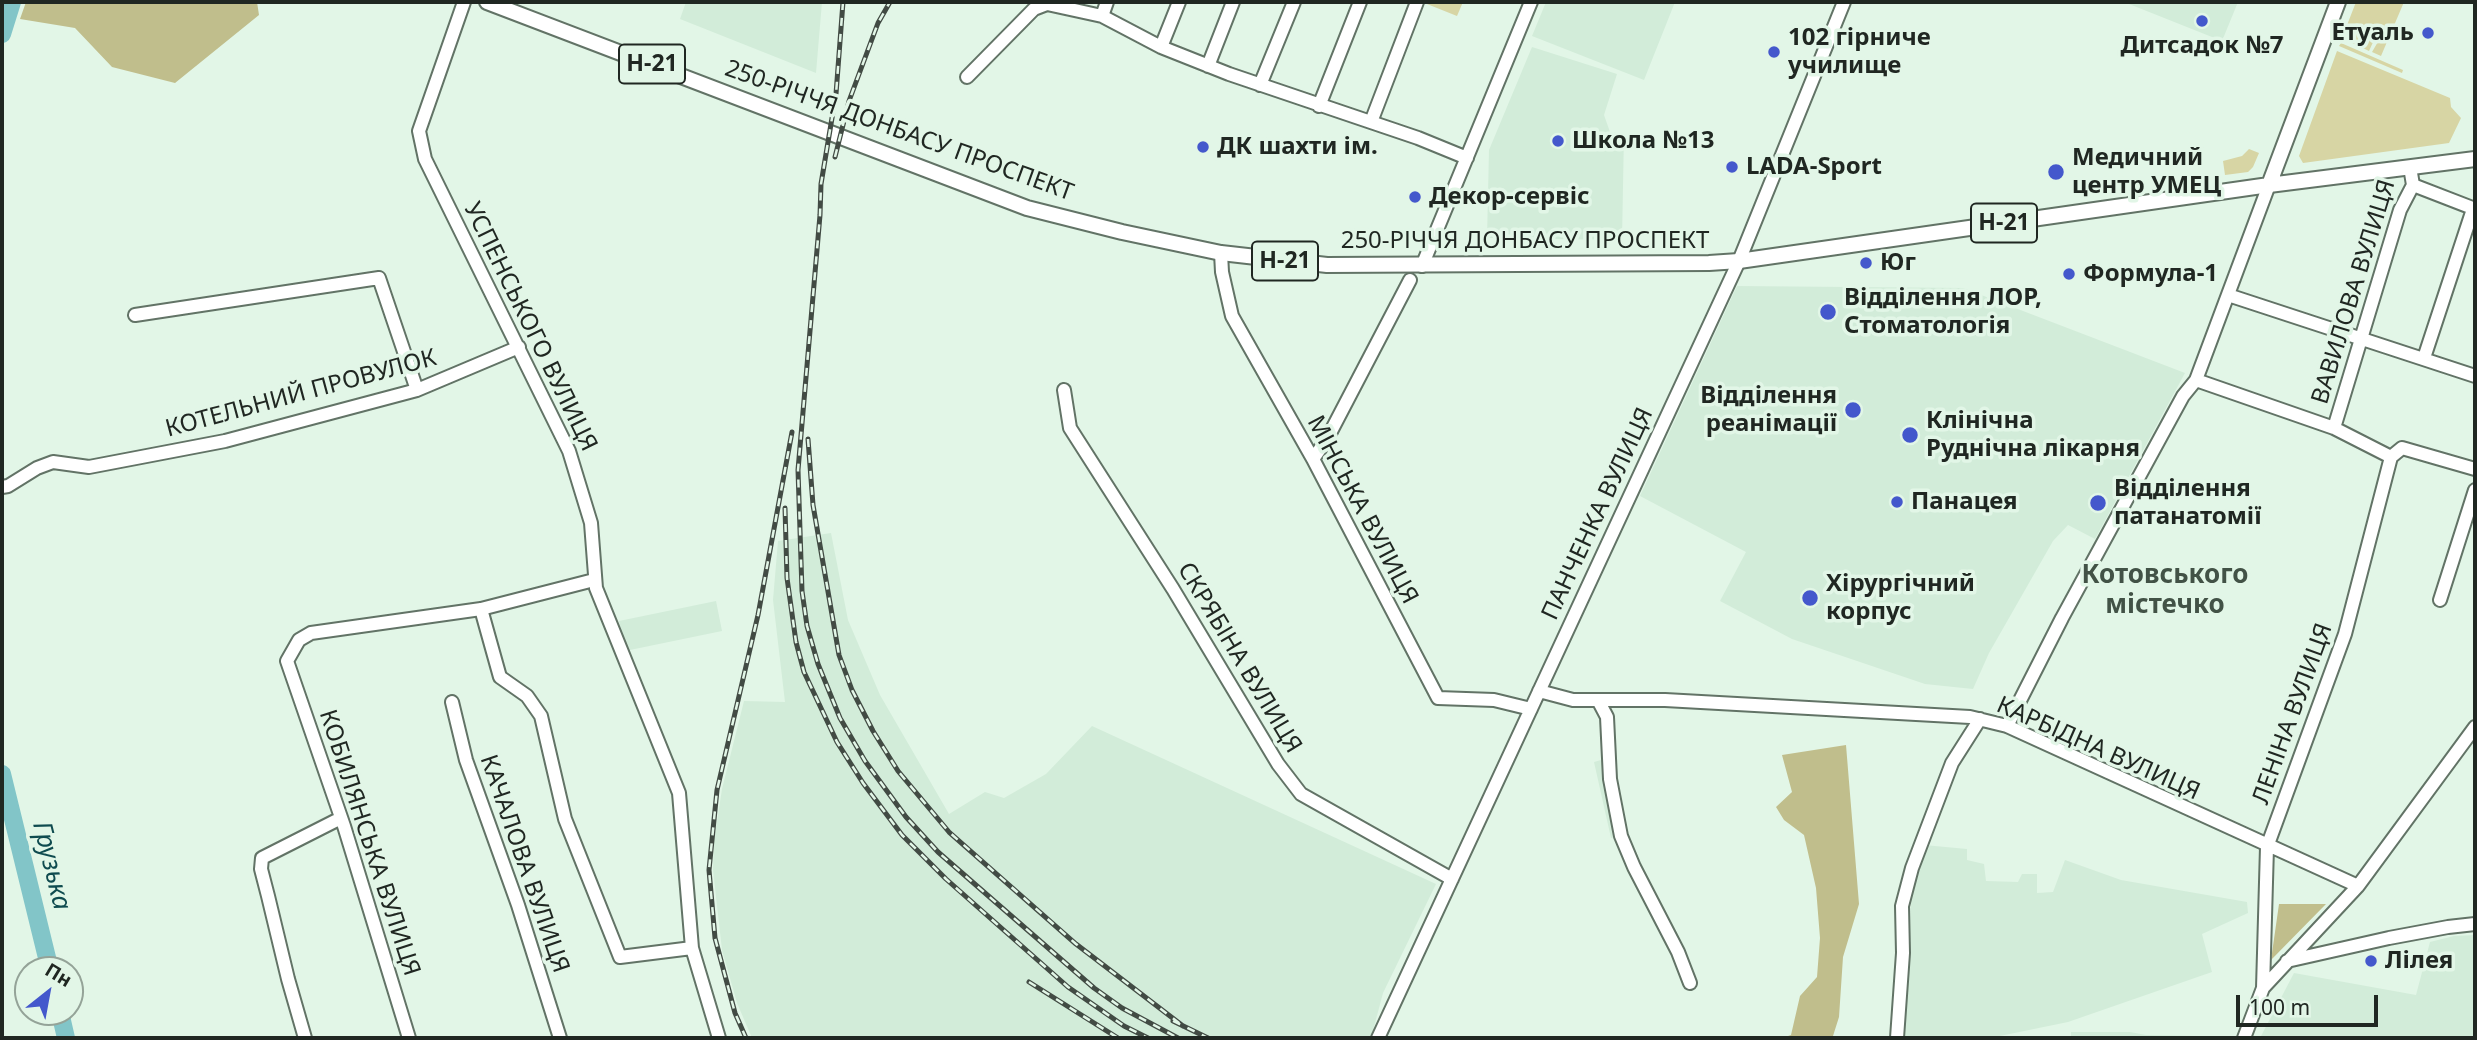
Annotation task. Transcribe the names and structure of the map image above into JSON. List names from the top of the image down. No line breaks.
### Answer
{"streets":{"main road":["Н-21","250-РІЧЧЯ ДОНБАСУ ПРОСПЕКТ"],"street":["ВАВИЛОВА ВУЛИЦЯ","УСПЕНСЬКОГО ВУЛИЦЯ","КОТЕЛЬНИЙ ПРОВУЛОК","МІНСЬКА ВУЛИЦЯ","ПАНЧЕНКА ВУЛИЦЯ","СКРЯБІНА ВУЛИЦЯ","ЛЕНІНА ВУЛИЦЯ","КАРБІДНА ВУЛИЦЯ","КОБИЛЯНСЬКА ВУЛИЦЯ","КАЧАЛОВА ВУЛИЦЯ"]},"crossings":[["250-РІЧЧЯ ДОНБАСУ ПРОСПЕКТ","ВАВИЛОВА ВУЛИЦЯ"],["250-РІЧЧЯ ДОНБАСУ ПРОСПЕКТ","МІНСЬКА ВУЛИЦЯ"],["250-РІЧЧЯ ДОНБАСУ ПРОСПЕКТ","ПАНЧЕНКА ВУЛИЦЯ"],["УСПЕНСЬКОГО ВУЛИЦЯ","КОТЕЛЬНИЙ ПРОВУЛОК"],["МІНСЬКА ВУЛИЦЯ","ПАНЧЕНКА ВУЛИЦЯ"],["ПАНЧЕНКА ВУЛИЦЯ","СКРЯБІНА ВУЛИЦЯ"],["ПАНЧЕНКА ВУЛИЦЯ","КАРБІДНА ВУЛИЦЯ"],["ЛЕНІНА ВУЛИЦЯ","КАРБІДНА ВУЛИЦЯ"]],"districts":["Котовського містечко"],"water":["Грузька"],"places":["Дитсадок №7","Етуаль","102 гірниче училище","Школа №13","ДК шахти ім.","LADA-Sport","Медичний центр УМЕЦ","Декор-сервіс","Юг","Формула-1","Відділення ЛОР, Стоматологія","Відділення реанімації","Клінічна Руднічна лікарня","Панацея","Відділення патанатомії","Хірургічний корпус","Лілея"],"scale_bar":"100 m","north":"top right"}
